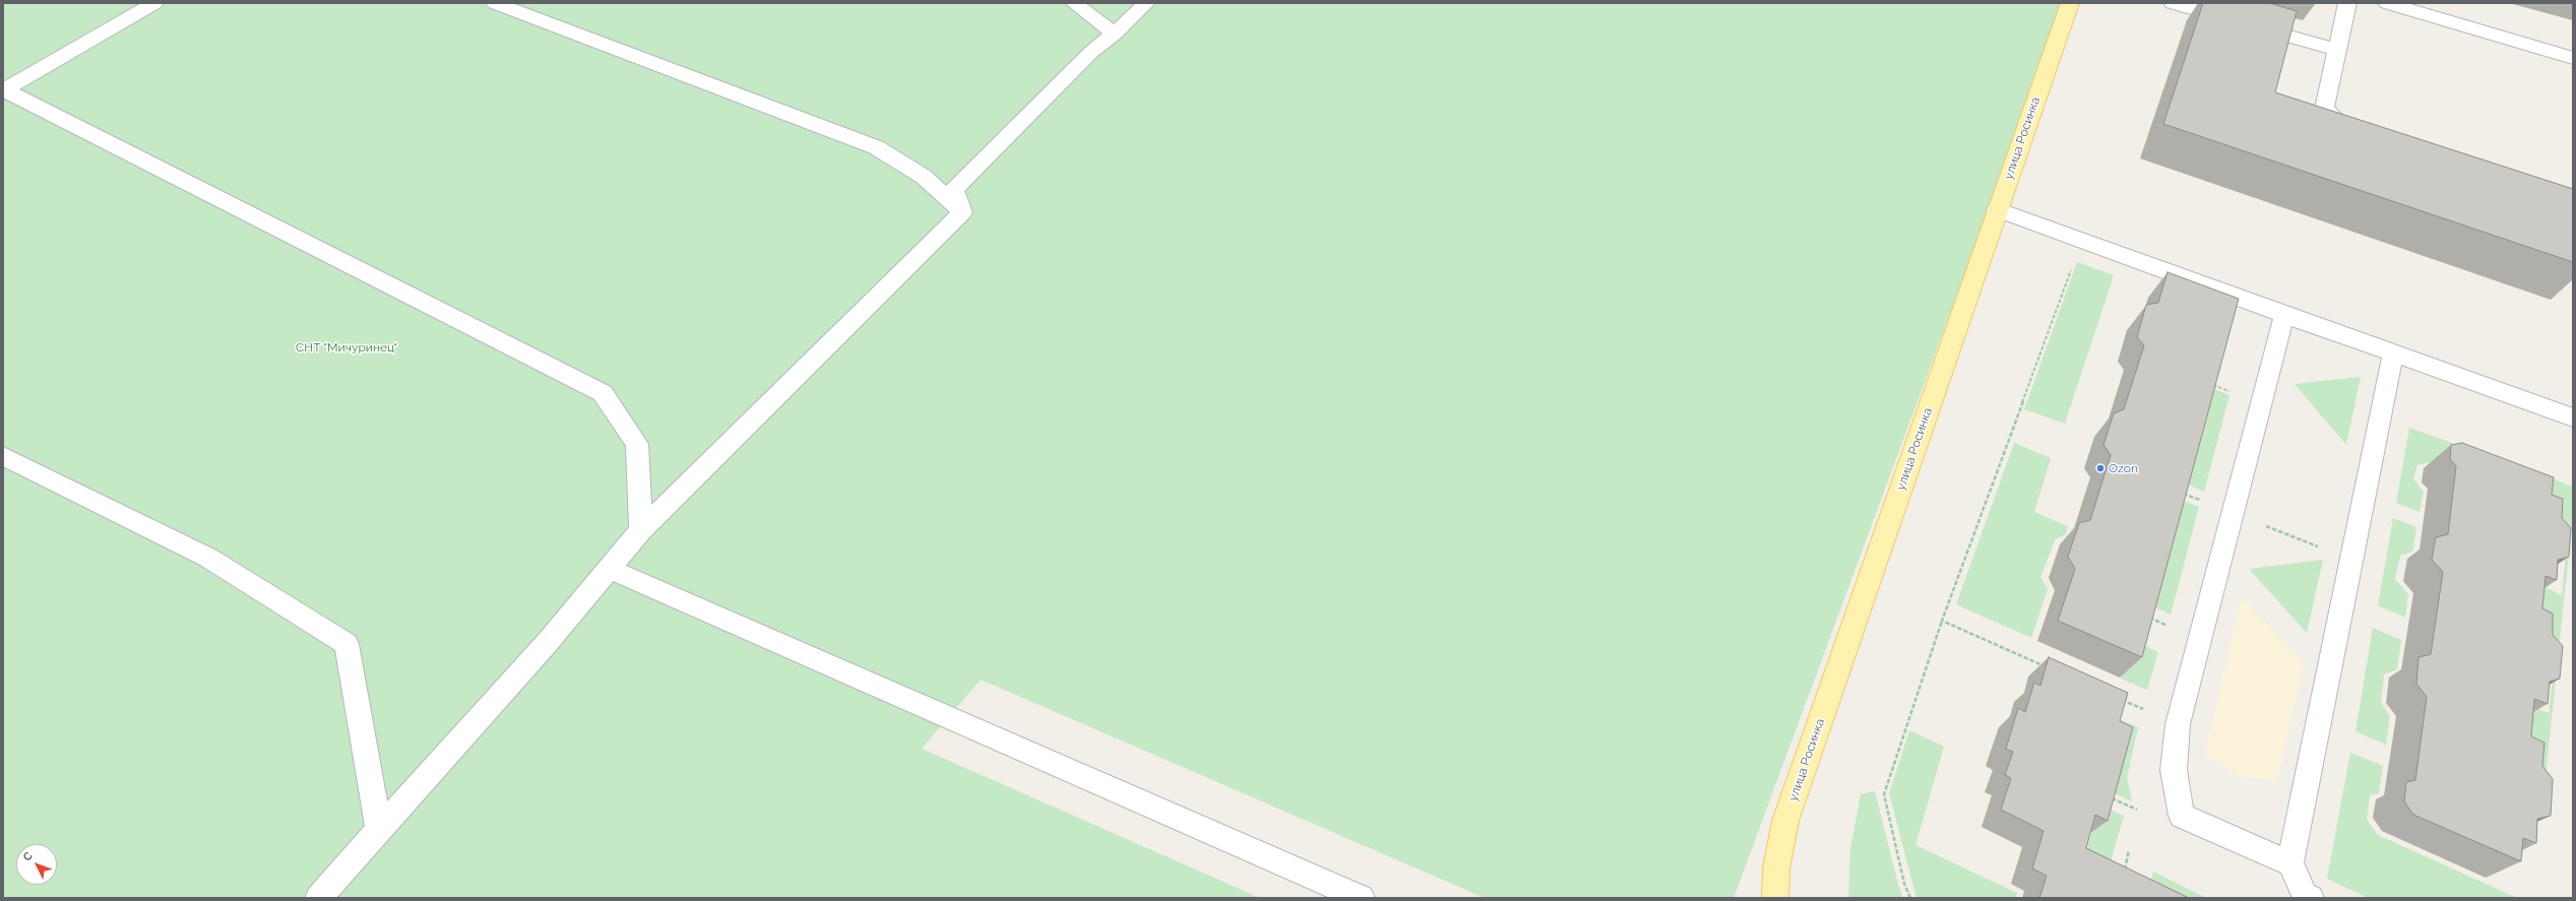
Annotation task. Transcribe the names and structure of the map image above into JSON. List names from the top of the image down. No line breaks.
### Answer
{"streets":{"main road":["улица Росинка"]},"parks":["СНТ \"Мичуринец\""],"places":["Ozon"],"north":"top left"}
